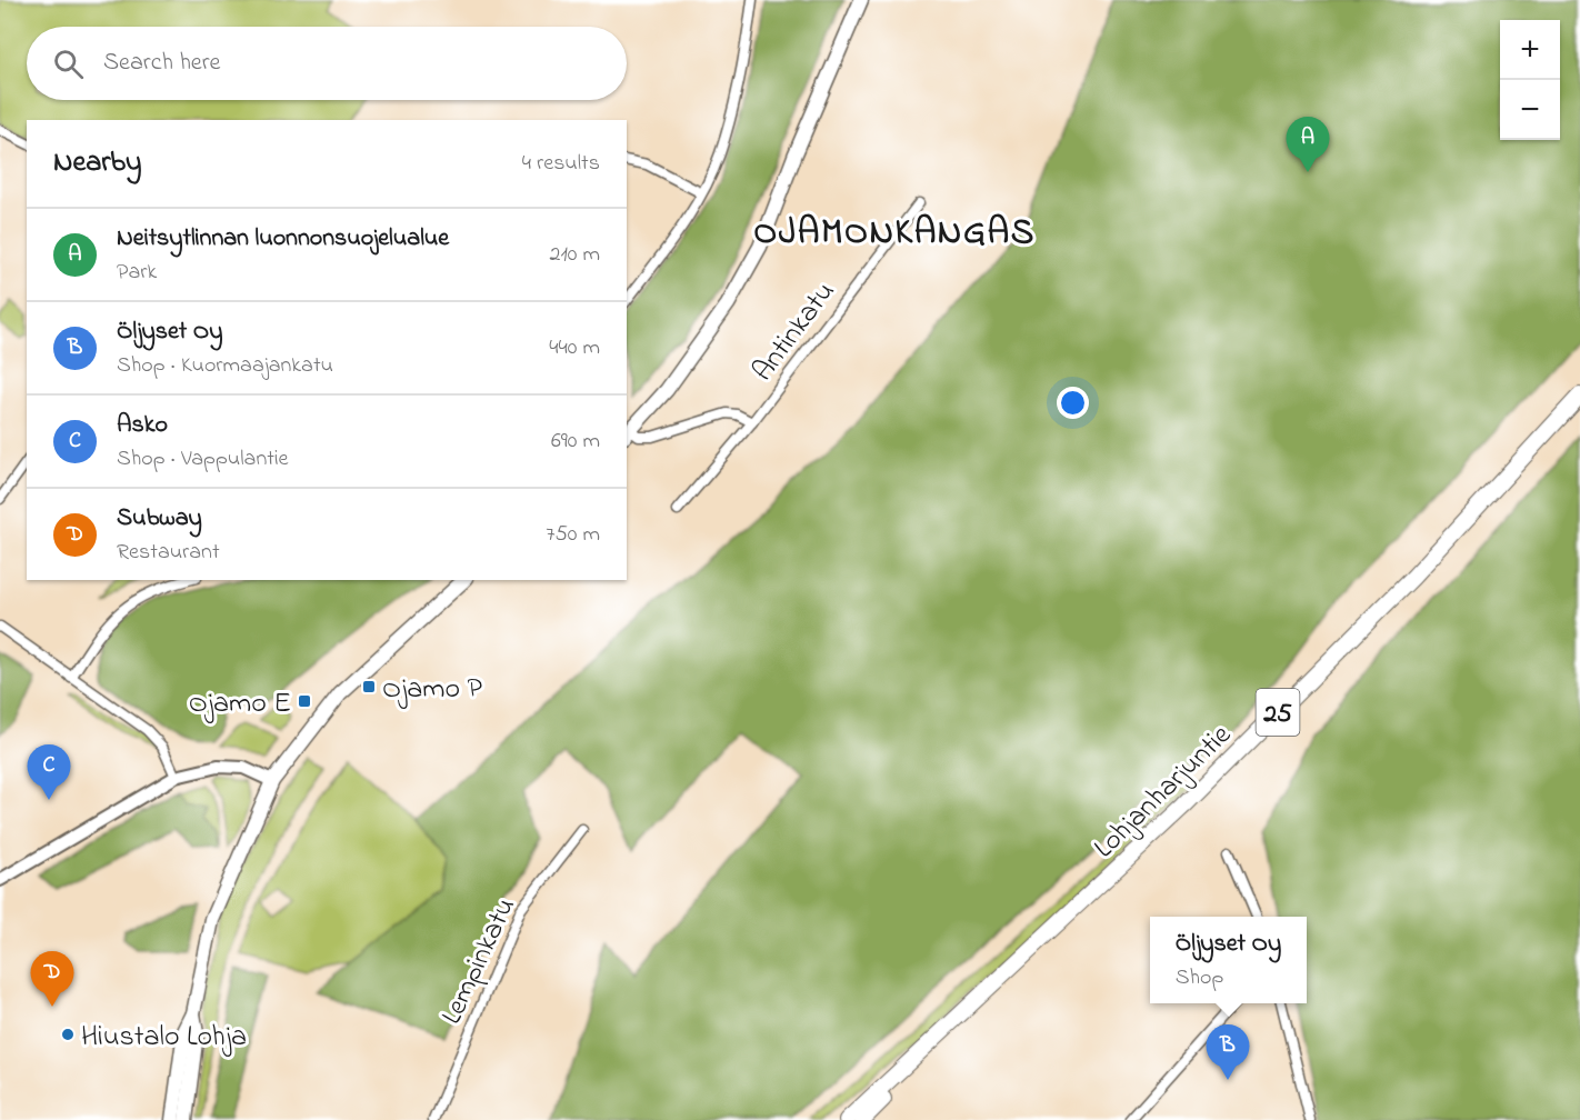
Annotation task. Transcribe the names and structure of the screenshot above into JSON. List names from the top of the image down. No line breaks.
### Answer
{"streets":{"highway":["25","Lohjanharjuntie"],"street":["Antinkatu","Lempinkatu"]},"districts":["OJAMONKANGAS"],"places":{"transit":["Ojamo P","Ojamo E"],"other":["Hiustalo Lohja"]},"page":{"map_buttons":["+","−"],"search":"Search here","pins":["A","C","D","B"],"heading":["Nearby","4 results"],"list":[{"mark":"A","name":"Neitsytlinnan luonnonsuojelualue","note":"Park","value":"210 m"},{"mark":"B","name":"Öljyset Oy","note":"Shop · Kuormaajankatu","value":"440 m"},{"mark":"C","name":"Asko","note":"Shop · Vappulantie","value":"690 m"},{"mark":"D","name":"Subway","note":"Restaurant","value":"750 m"}],"popup":["Öljyset Oy","Shop"]}}
